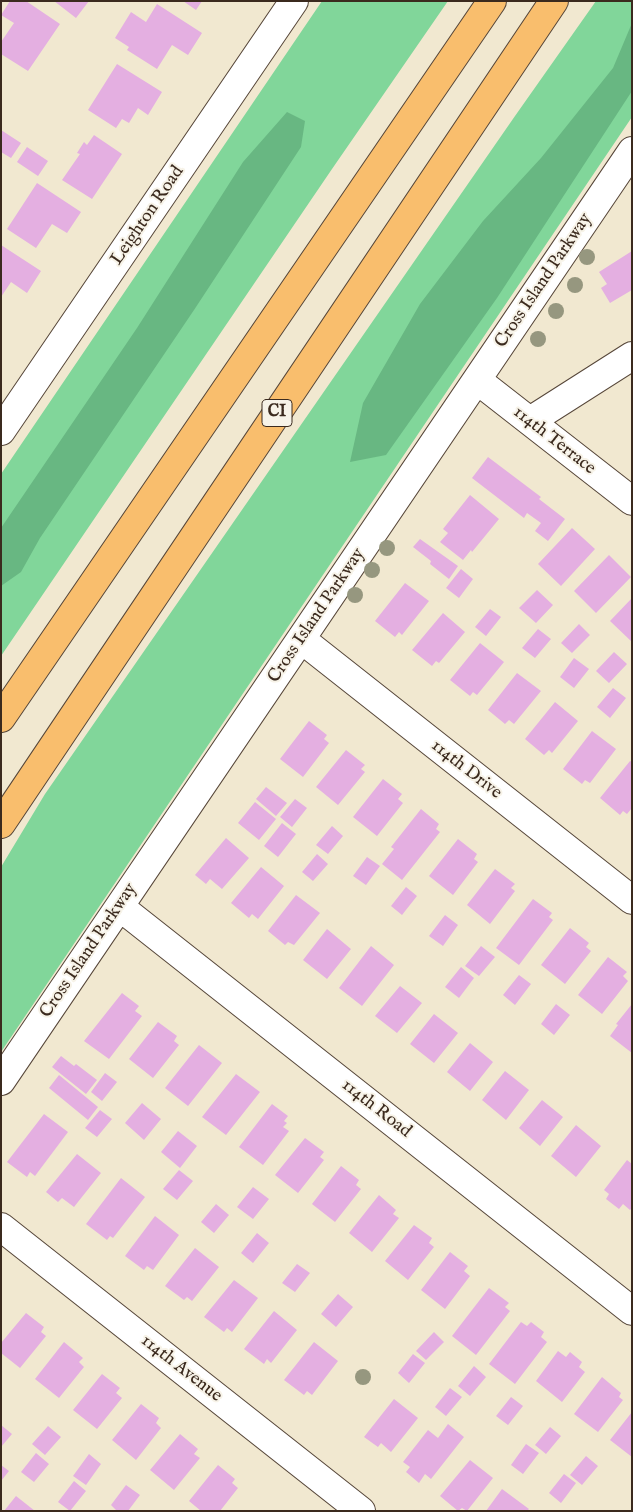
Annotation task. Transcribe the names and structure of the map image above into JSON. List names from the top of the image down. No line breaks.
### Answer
{"streets":{"highway":["CI"],"street":["Leighton Road","Cross Island Parkway","114th Terrace","114th Drive","114th Road","114th Avenue"]},"crossings":[["Cross Island Parkway","114th Terrace"],["Cross Island Parkway","114th Drive"],["Cross Island Parkway","114th Road"]]}
